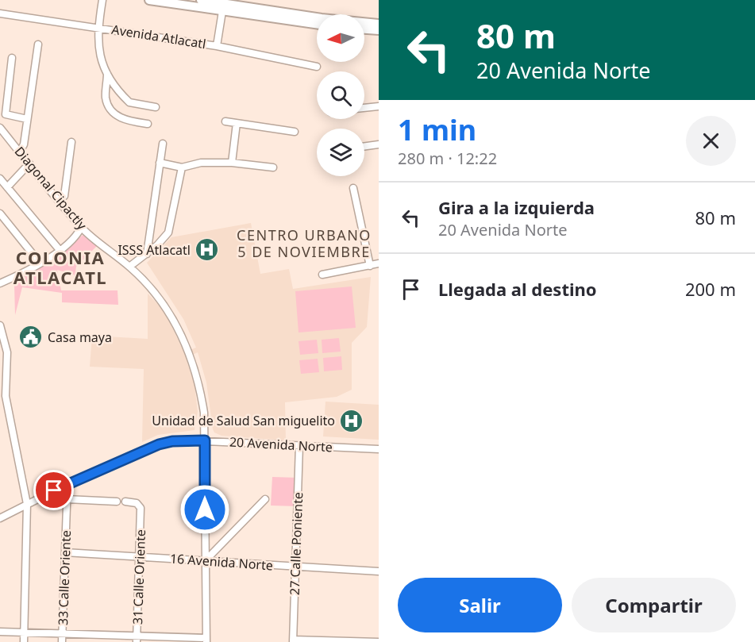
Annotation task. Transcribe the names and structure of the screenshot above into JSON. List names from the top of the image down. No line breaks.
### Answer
{"streets":{"street":["Avenida Atlacatl","Diagonal Cipactly","20 Avenida Norte","27 Calle Poniente","16 Avenida Norte","31 Calle Oriente","33 Calle Oriente"]},"crossings":[["Diagonal Cipactly","20 Avenida Norte"],["Diagonal Cipactly","16 Avenida Norte"],["20 Avenida Norte","27 Calle Poniente"],["20 Avenida Norte","33 Calle Oriente"],["27 Calle Poniente","16 Avenida Norte"],["16 Avenida Norte","31 Calle Oriente"],["16 Avenida Norte","33 Calle Oriente"]],"districts":["CENTRO URBANO 5 DE NOVIEMBRE","COLONIA ATLACATL"],"places":{"hospital":["ISSS Atlacatl","Unidad de Salud San miguelito"],"public building":["Casa maya"]},"north":"left","page":{"turn":["80 m","20 Avenida Norte"],"heading":["1 min","280 m · 12:22"],"list":[{"name":"Gira a la izquierda","note":"20 Avenida Norte","value":"80 m"},{"name":"Llegada al destino","value":"200 m"}],"buttons":["Salir","Compartir"]}}
